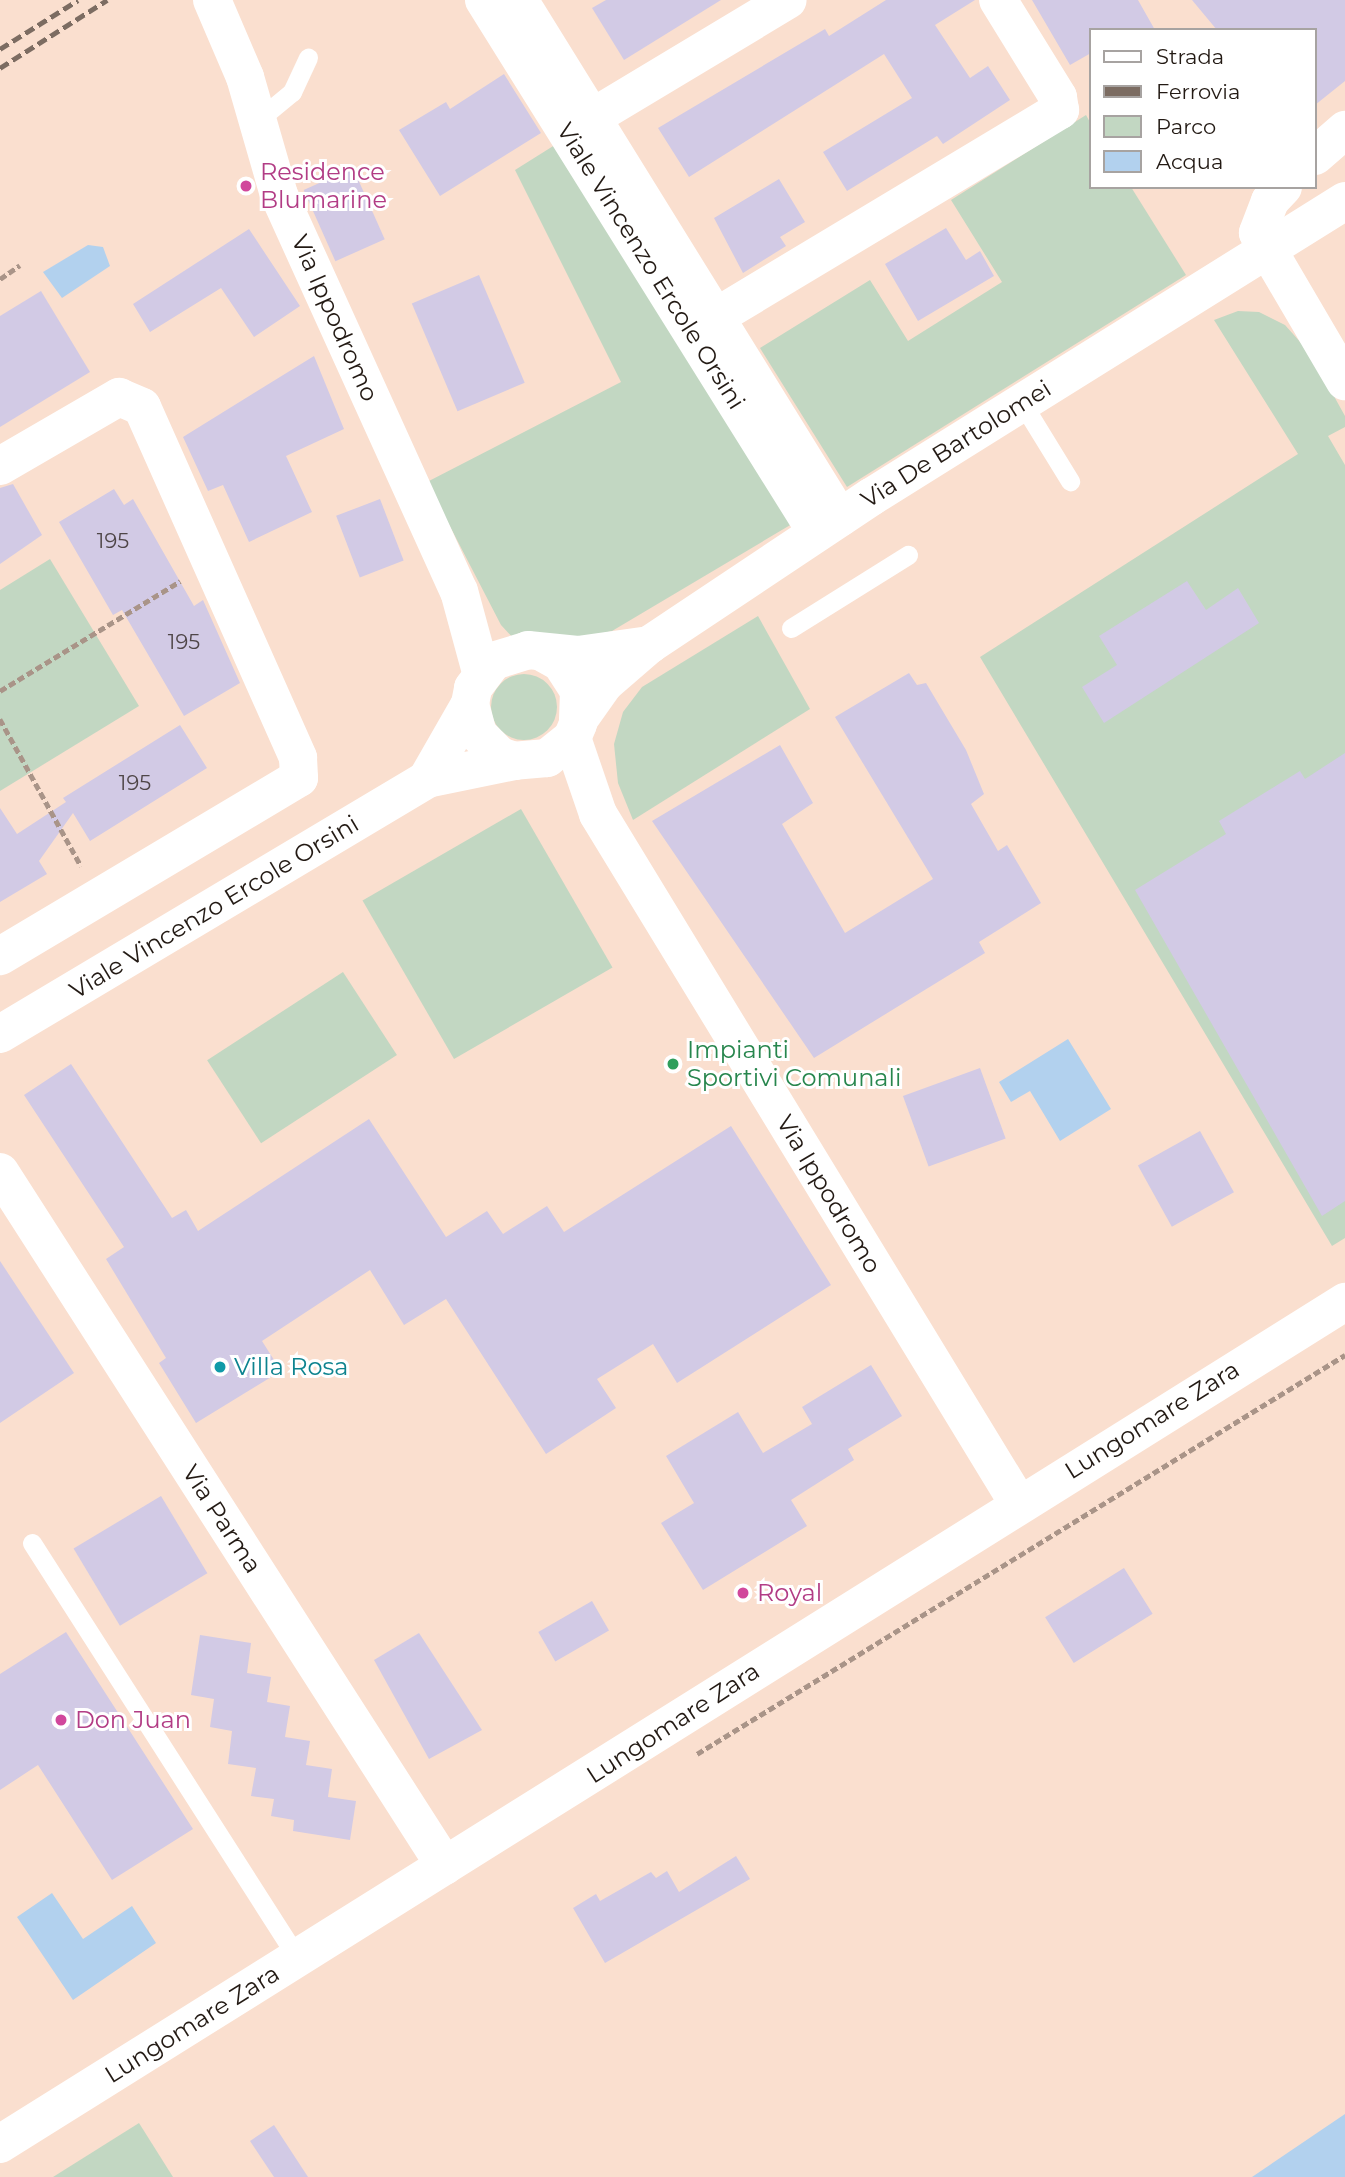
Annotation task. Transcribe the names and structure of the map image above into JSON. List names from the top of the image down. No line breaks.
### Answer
{"streets":{"street":["Viale Vincenzo Ercole Orsini","Via Ippodromo","Via De Bartolomei","Lungomare Zara","Via Parma"]},"crossings":[["Viale Vincenzo Ercole Orsini","Via De Bartolomei"],["Via Ippodromo","Via De Bartolomei"],["Via Ippodromo","Lungomare Zara"],["Lungomare Zara","Via Parma"]],"places":["Residence Blumarine","Impianti Sportivi Comunali","Villa Rosa","Royal","Don Juan"],"house_numbers":["195","195","195"],"legend":["Strada","Ferrovia","Parco","Acqua"]}
